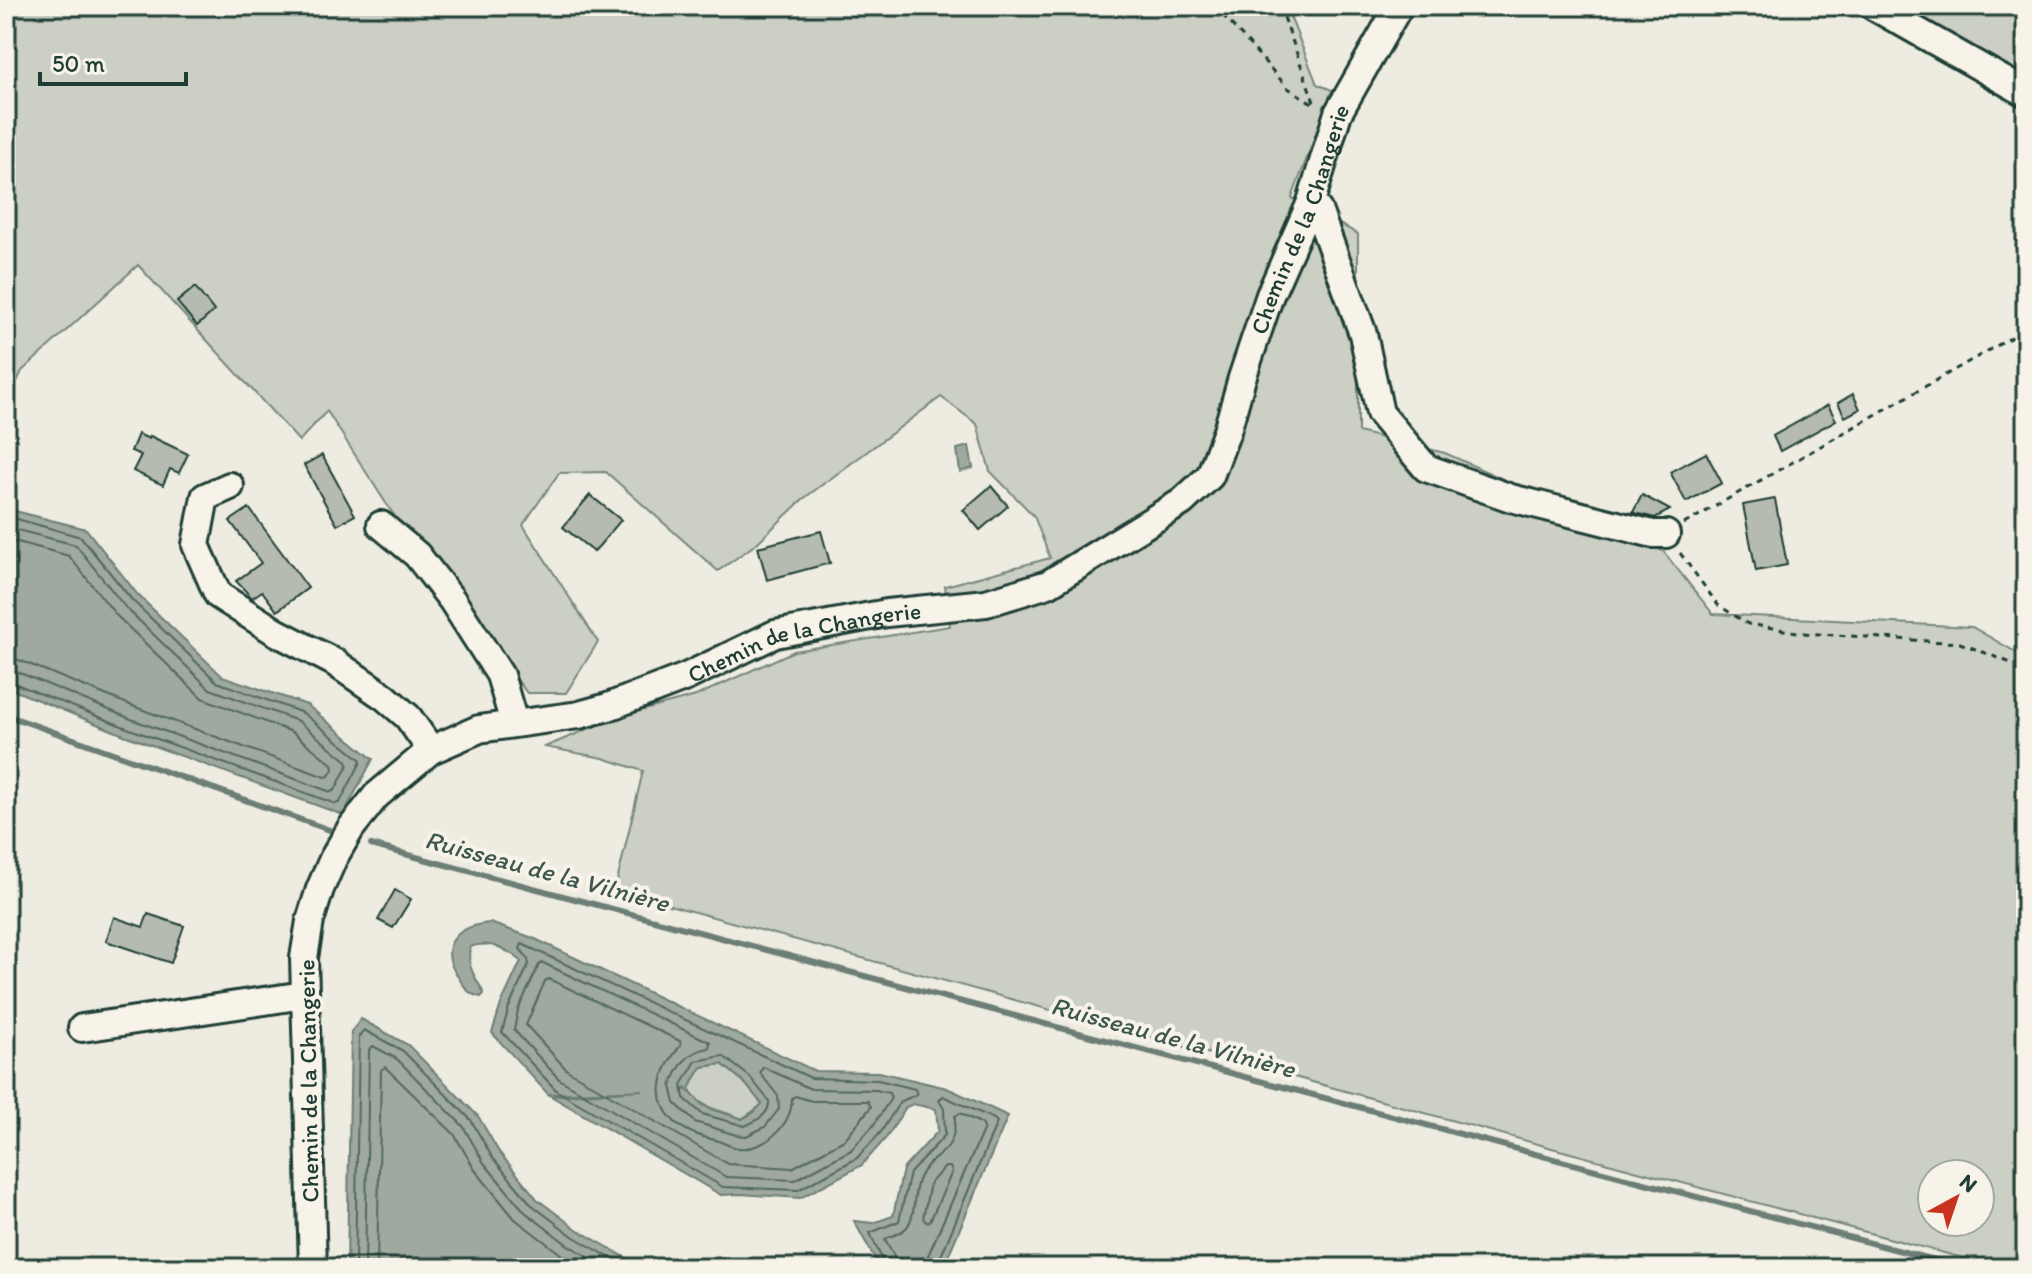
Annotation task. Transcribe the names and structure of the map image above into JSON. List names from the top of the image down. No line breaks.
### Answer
{"streets":{"street":["Chemin de la Changerie"]},"water":["Ruisseau de la Vilnière"],"scale_bar":"50 m","north":"top right"}
